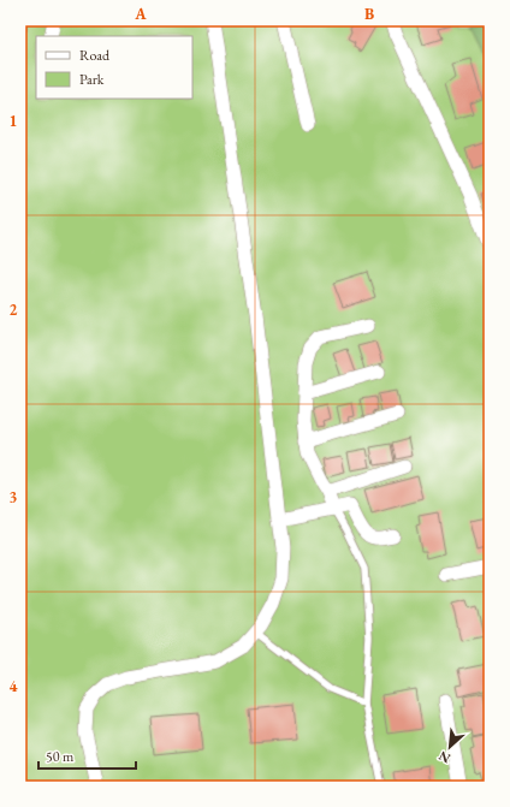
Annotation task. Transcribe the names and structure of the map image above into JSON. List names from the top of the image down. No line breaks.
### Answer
{"legend":["Road","Park"],"scale_bar":"50 m","north":"bottom left","grid":{"columns":["A","B"],"rows":["1","2","3","4"]}}
